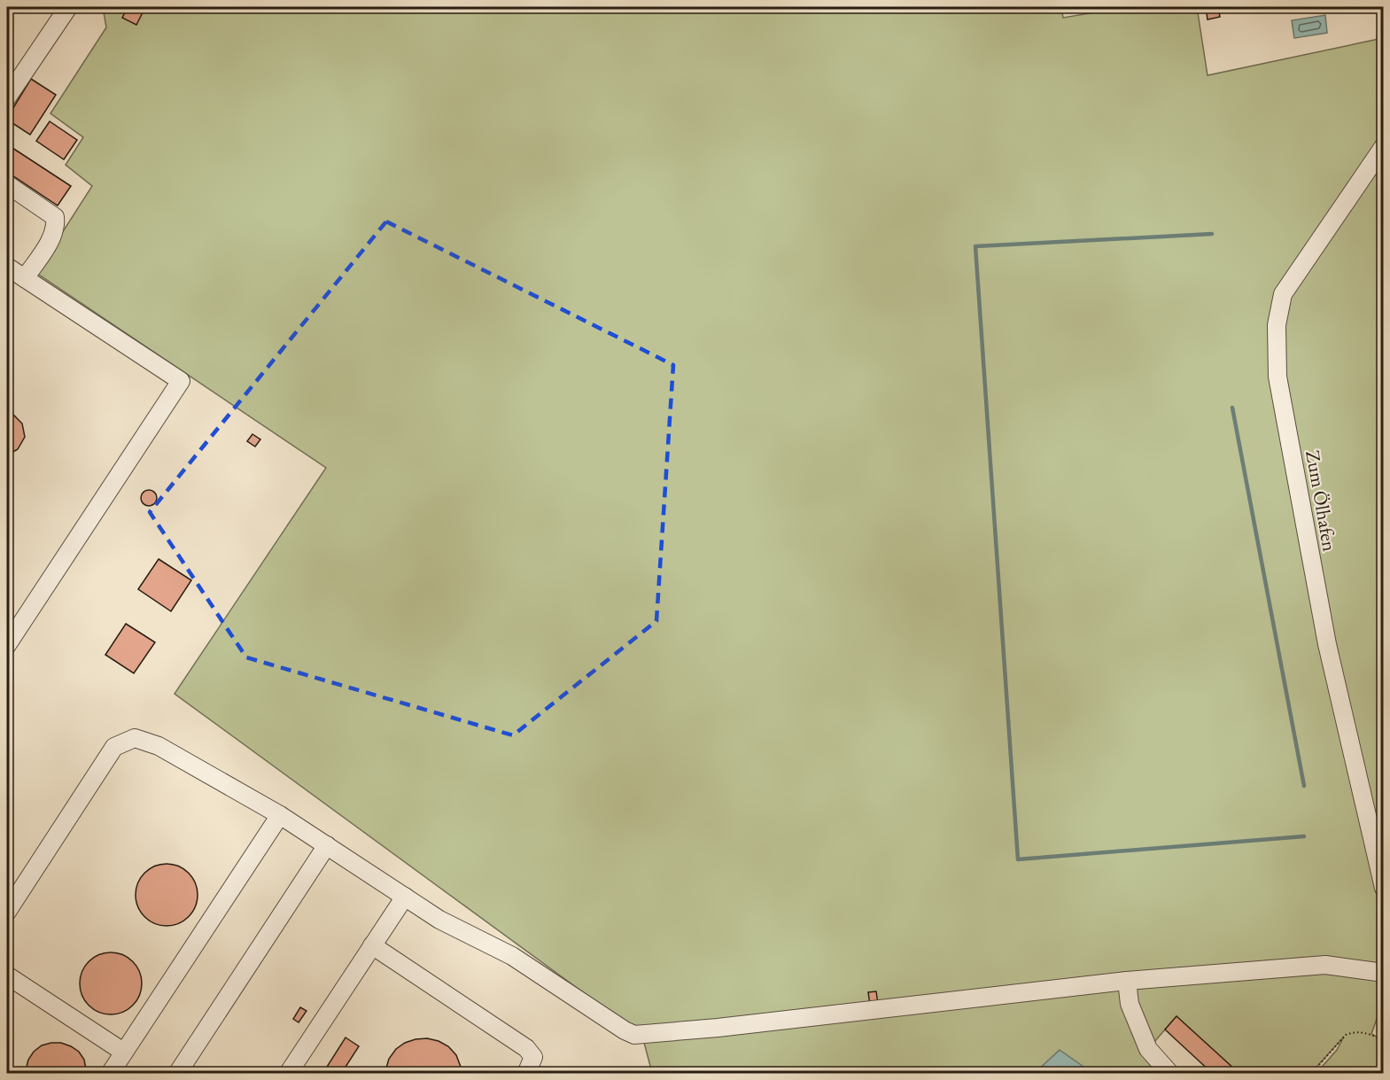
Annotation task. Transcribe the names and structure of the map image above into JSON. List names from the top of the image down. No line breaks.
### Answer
{"streets":{"lane":["Zum Ölhafen"]}}
